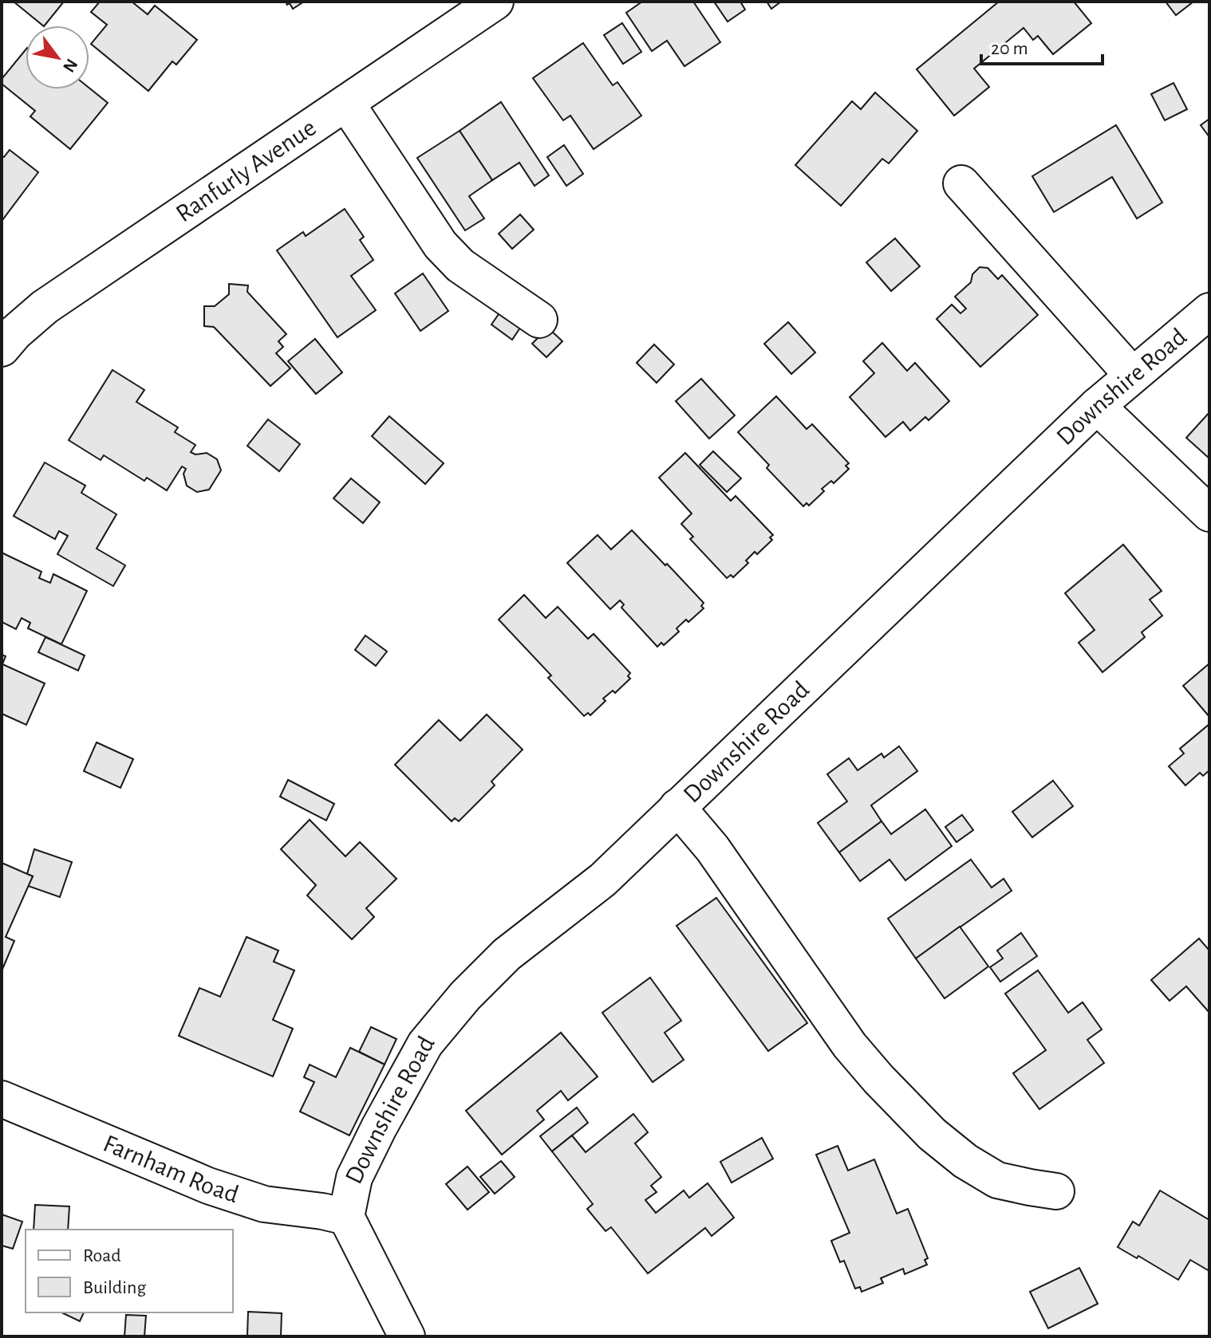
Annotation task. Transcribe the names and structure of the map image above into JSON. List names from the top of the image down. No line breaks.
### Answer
{"streets":{"street":["Ranfurly Avenue","Downshire Road","Farnham Road"]},"crossings":[["Downshire Road","Farnham Road"]],"legend":["Road","Building"],"scale_bar":"20 m","north":"bottom right"}
